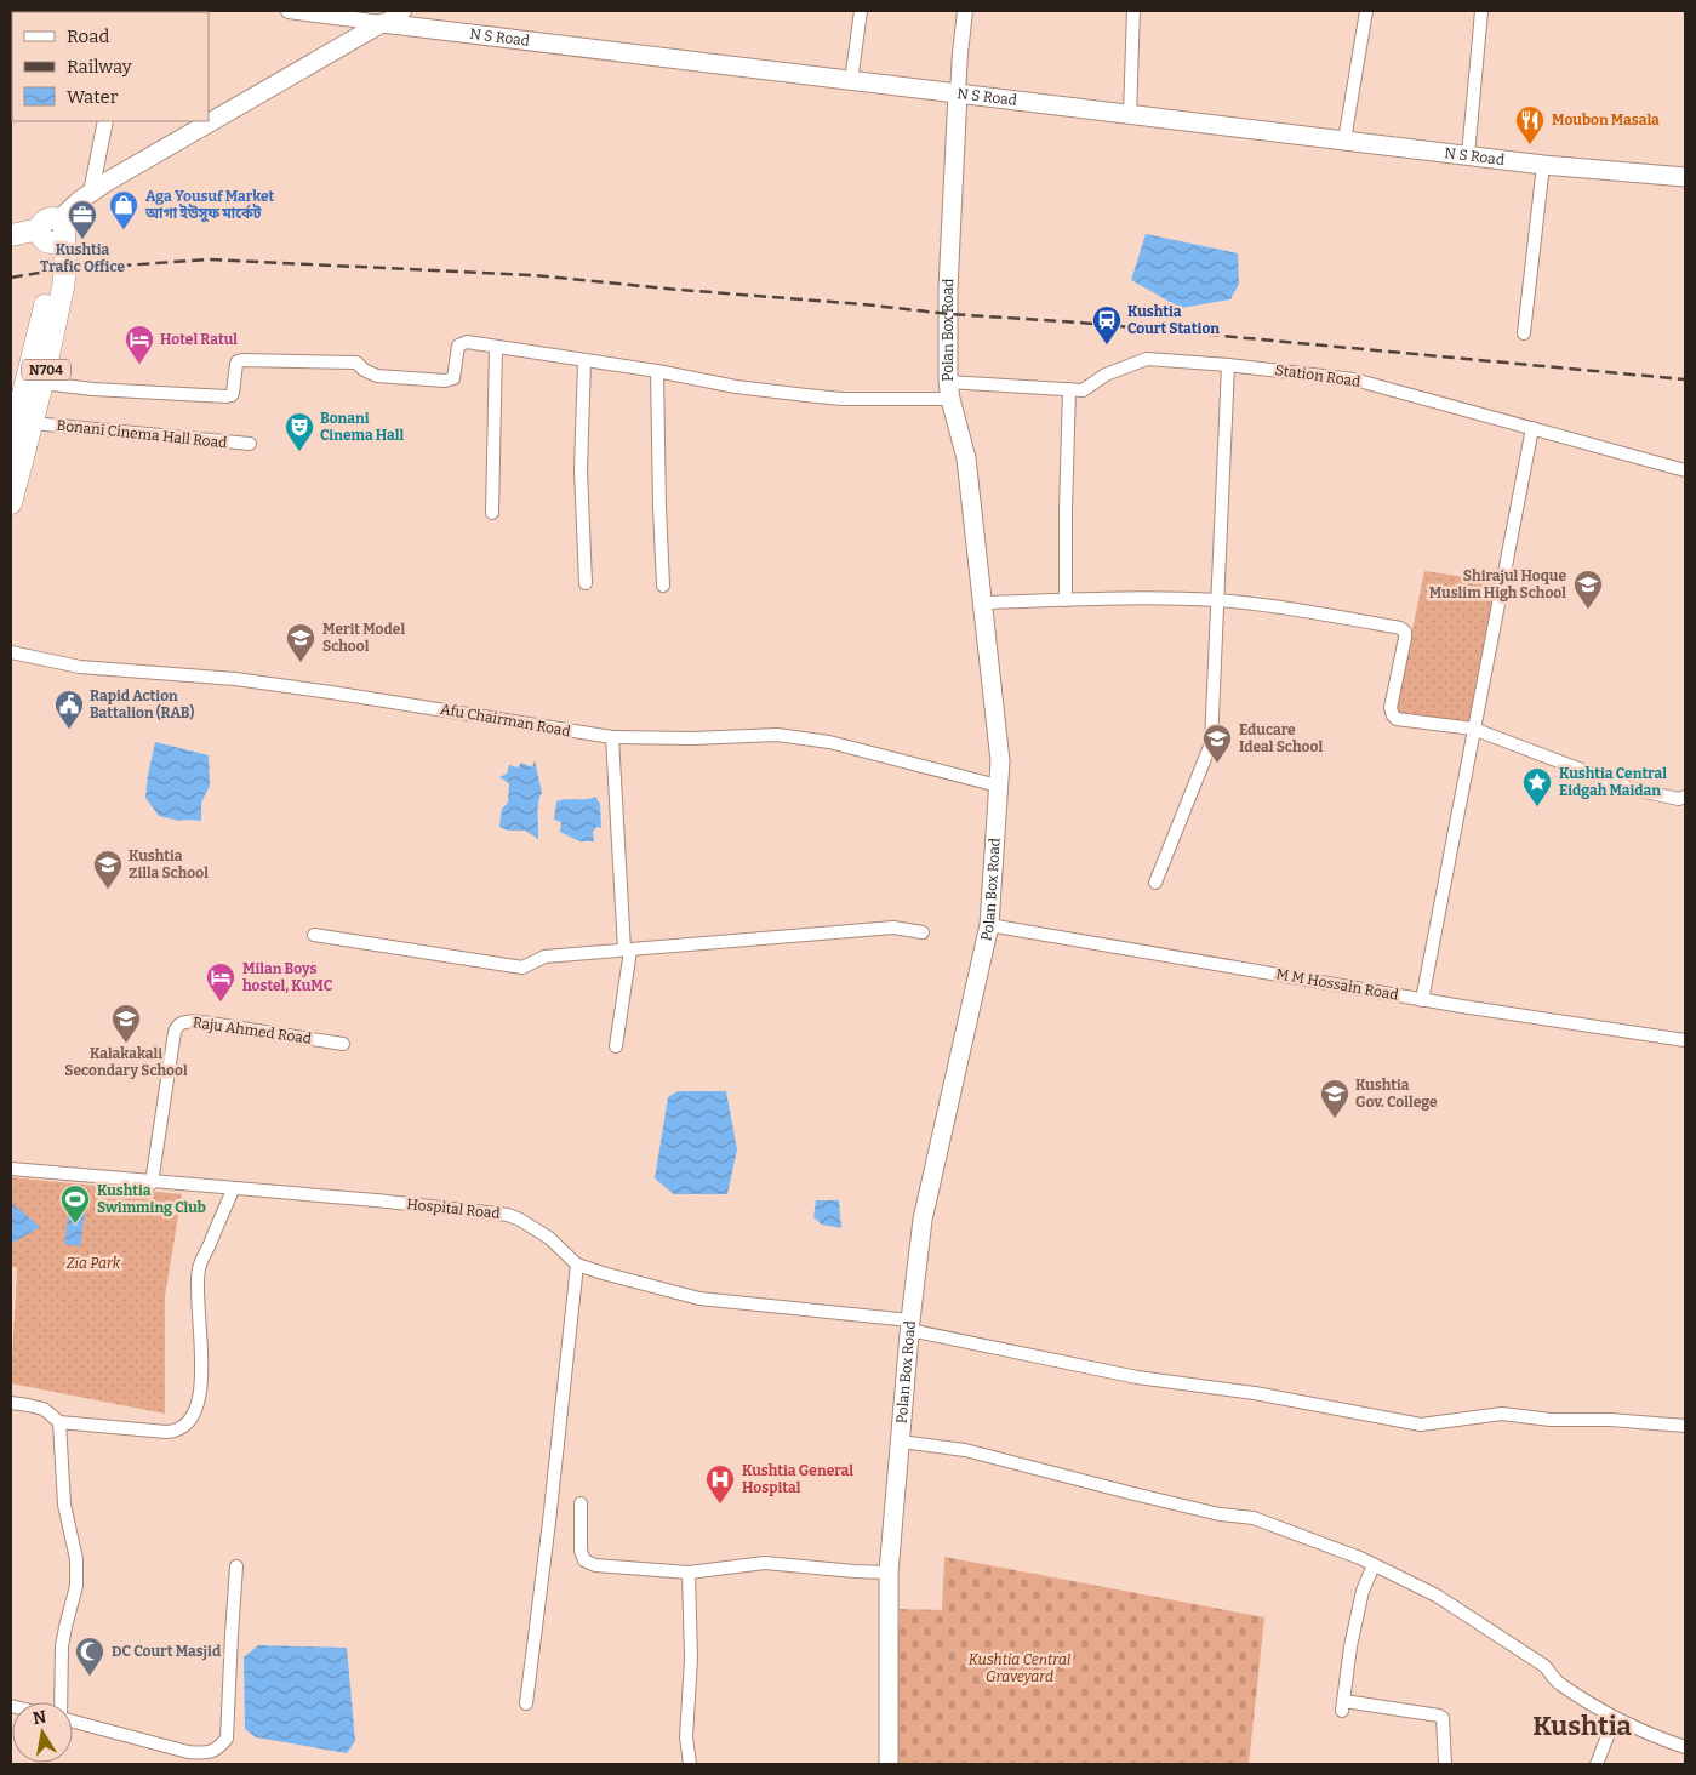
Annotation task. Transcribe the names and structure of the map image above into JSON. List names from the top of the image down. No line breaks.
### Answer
{"streets":{"highway":["N704"],"main road":["N S Road","Polan Box Road"],"street":["Station Road","Bonani Cinema Hall Road","Afu Chairman Road","M M Hossain Road","Raju Ahmed Road","Hospital Road"]},"crossings":[["N S Road","Polan Box Road"],["Polan Box Road","Station Road"],["Polan Box Road","Afu Chairman Road"],["Polan Box Road","M M Hossain Road"],["Polan Box Road","Hospital Road"],["N704","Station Road"],["N704","Bonani Cinema Hall Road"],["Raju Ahmed Road","Hospital Road"]],"districts":["Kushtia"],"parks":["Zia Park","Kushtia Central Graveyard"],"places":{"restaurant":["Moubon Masala"],"shop":["Aga Yousuf Market আগা ইউসুফ মার্কেট"],"office":["Kushtia Trafic Office"],"station":["Kushtia Court Station"],"hotel":["Hotel Ratul","Milan Boys hostel, KuMC"],"theatre":["Bonani Cinema Hall"],"school or university":["Shirajul Hoque Muslim High School","Merit Model School","Educare Ideal School","Kushtia Zilla School","Kalakakali Secondary School","Kushtia Gov. College"],"public building":["Rapid Action Battalion (RAB)"],"place":["Kushtia Central Eidgah Maidan"],"sports":["Kushtia Swimming Club"],"hospital":["Kushtia General Hospital"],"mosque":["DC Court Masjid"]},"legend":["Road","Railway","Water"],"north":"top"}
